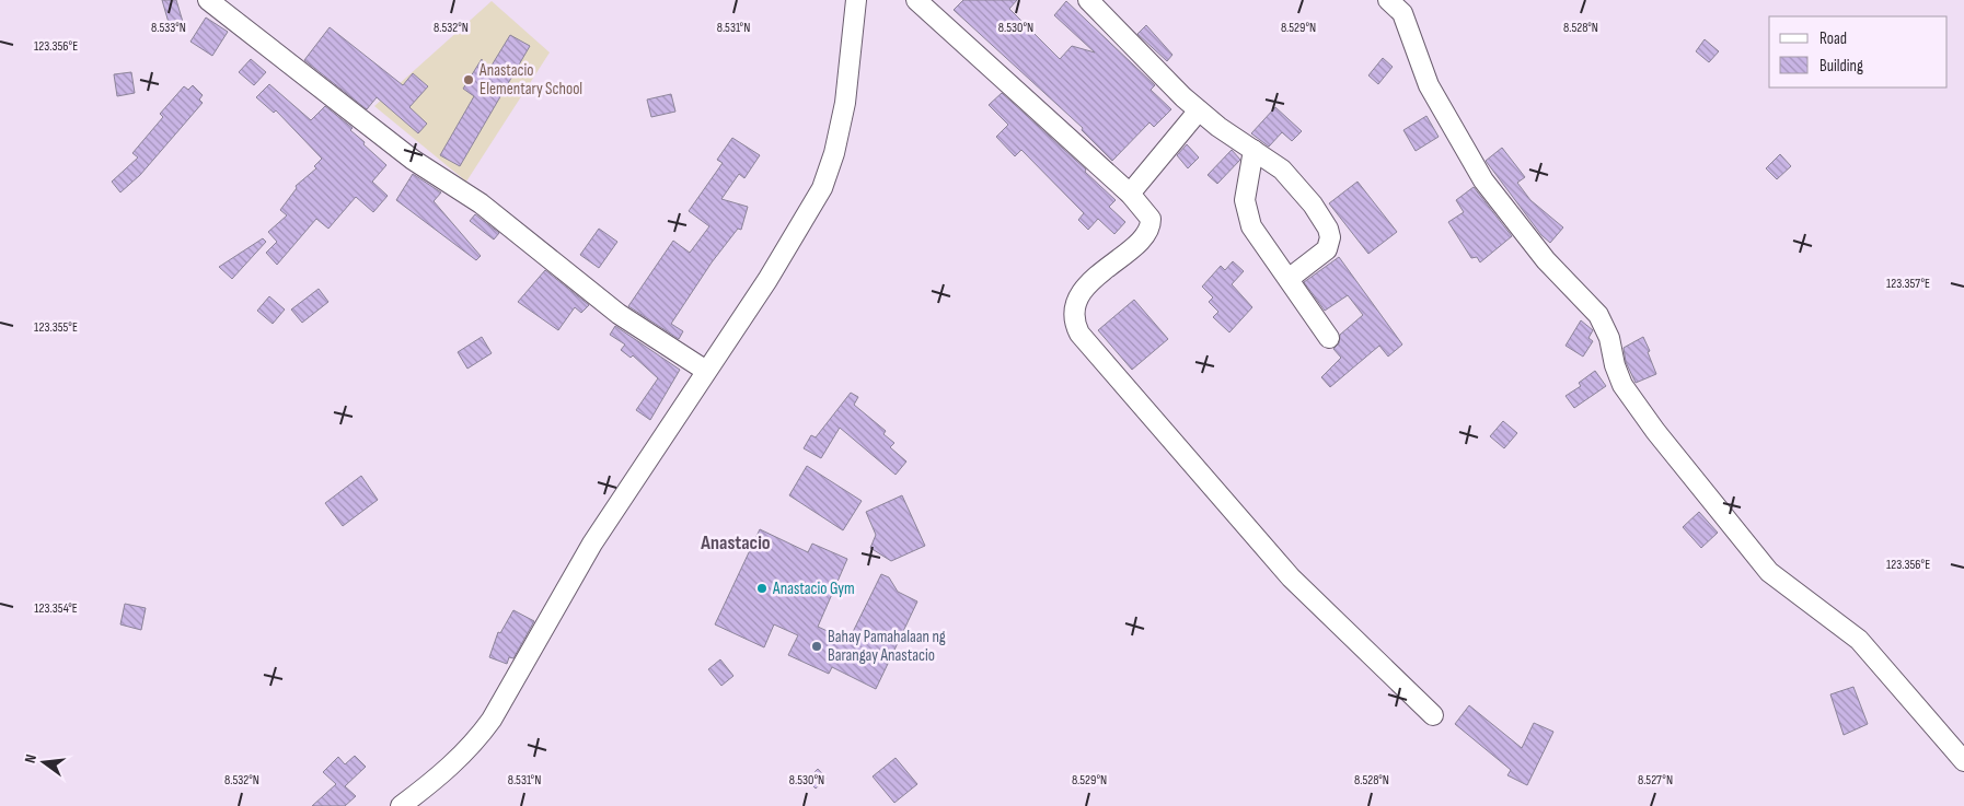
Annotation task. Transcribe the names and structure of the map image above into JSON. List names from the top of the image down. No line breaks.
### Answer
{"districts":["Anastacio"],"places":["Anastacio Elementary School","Anastacio Gym","Bahay Pamahalaan ng Barangay Anastacio"],"legend":["Road","Building"],"north":"left","coordinates":["8.532°N","8.531°N","8.530°N","8.529°N","8.528°N","8.533°N","123.356°E","123.357°E","123.355°E","123.354°E","8.527°N"]}
